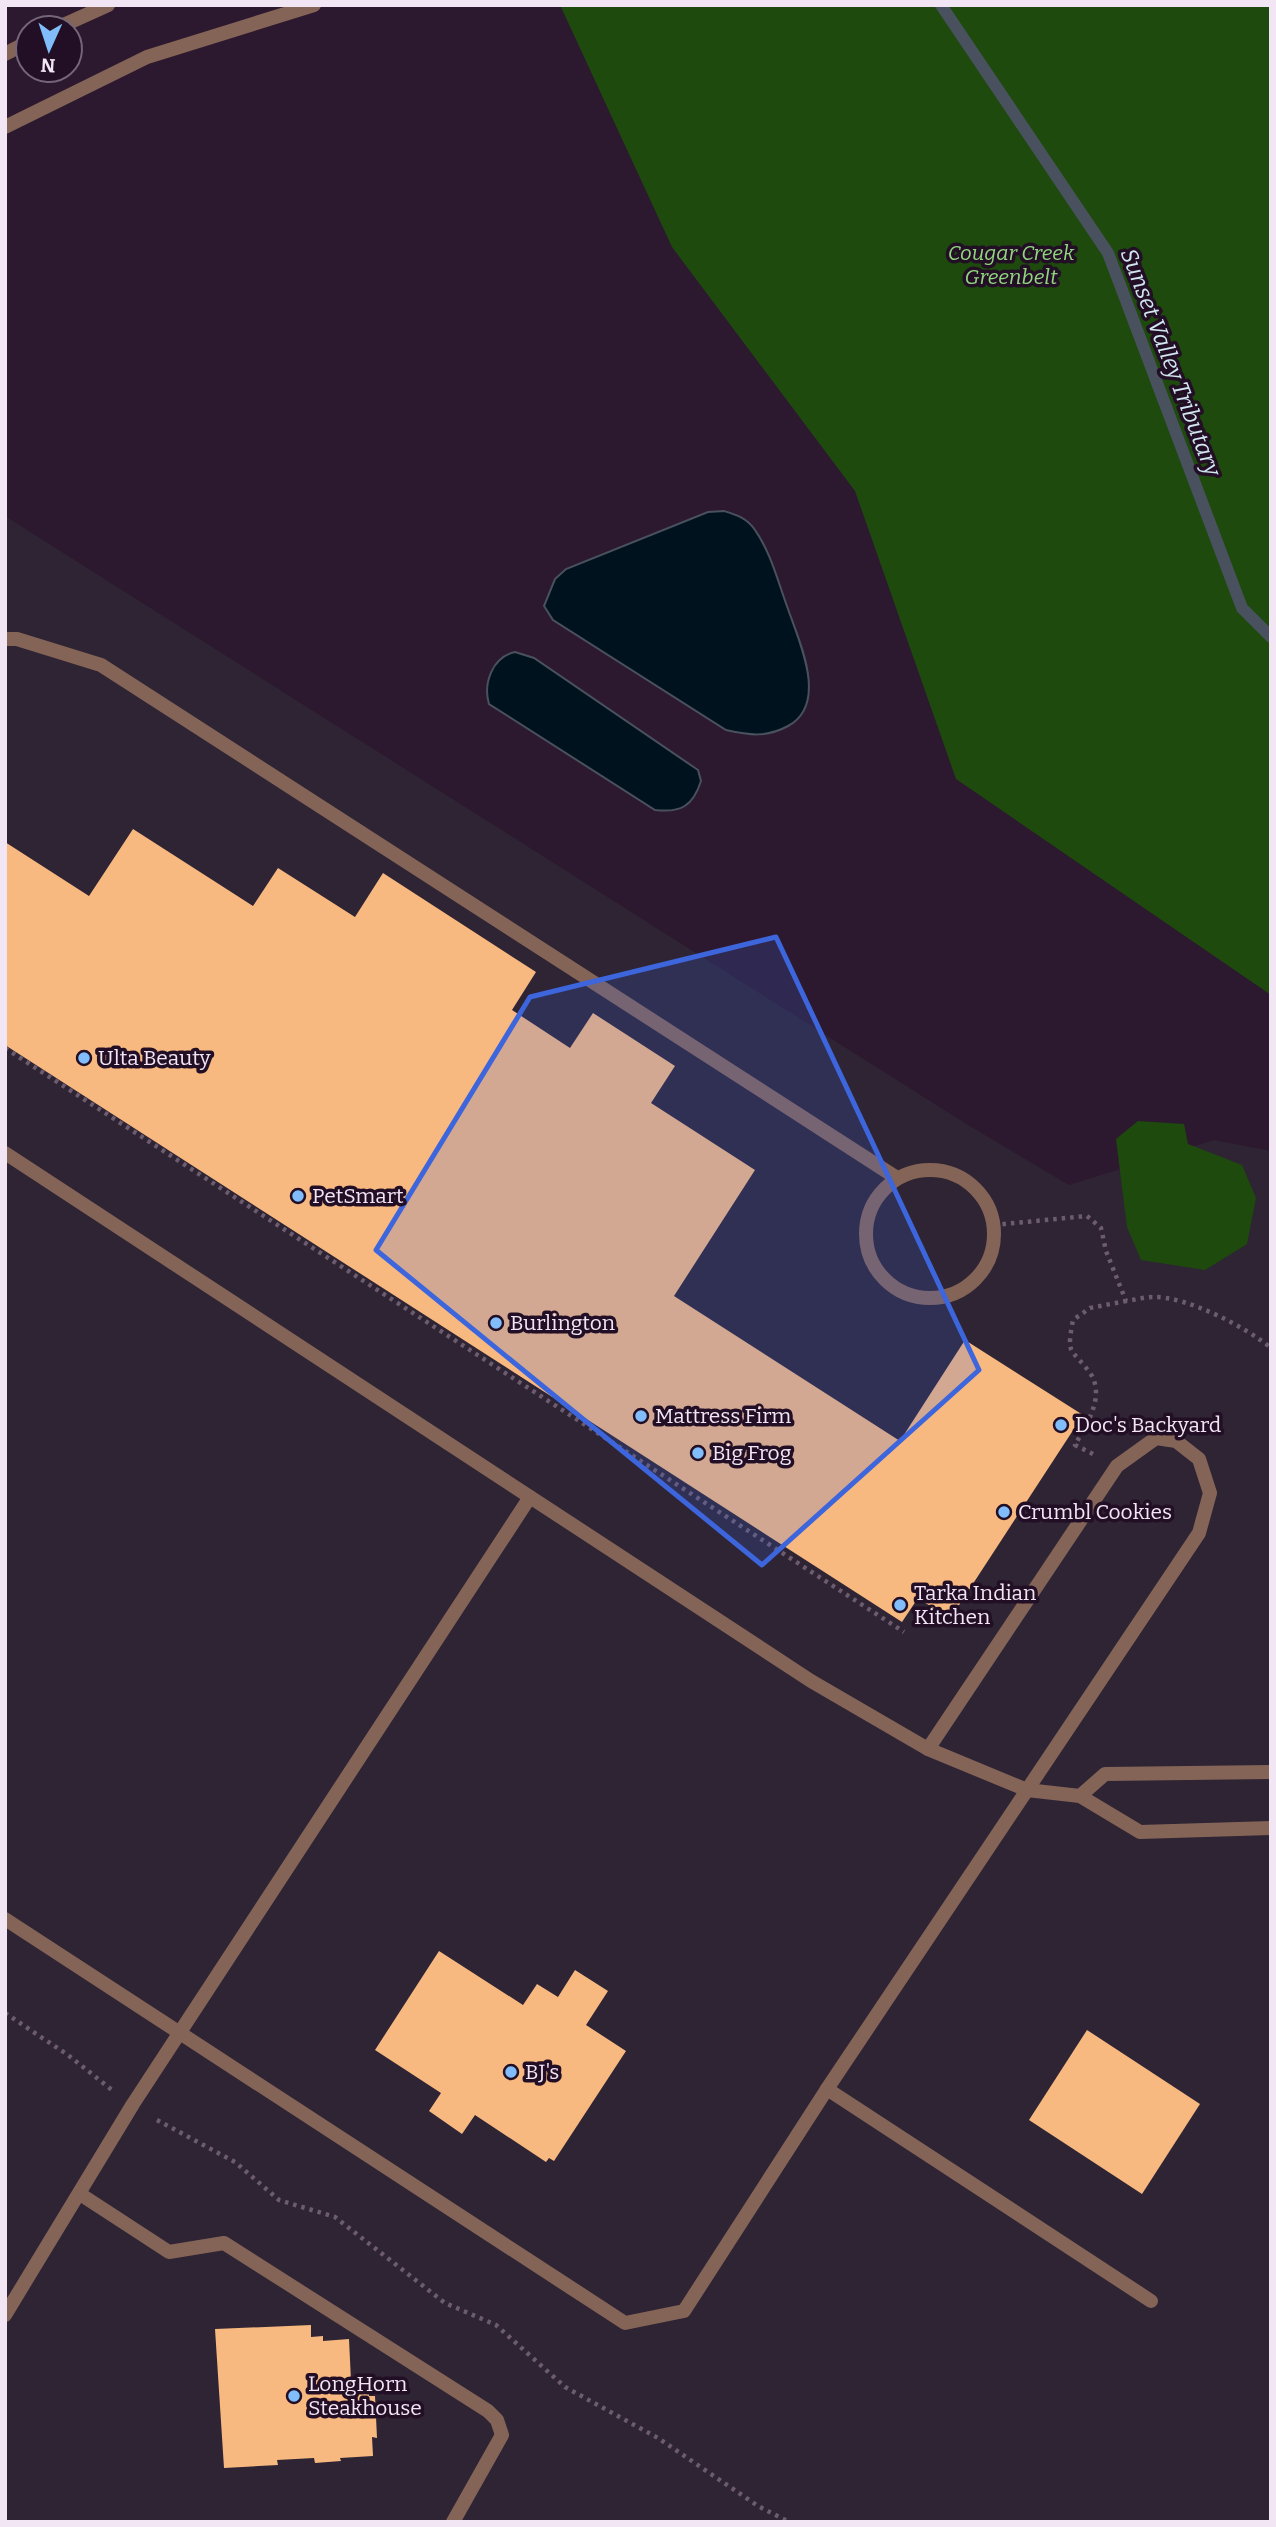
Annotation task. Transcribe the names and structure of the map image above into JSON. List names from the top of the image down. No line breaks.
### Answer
{"water":["Sunset Valley Tributary"],"parks":["Cougar Creek Greenbelt"],"places":["Ulta Beauty","PetSmart","Burlington","Mattress Firm","Doc's Backyard","Big Frog","Crumbl Cookies","Tarka Indian Kitchen","BJ's","LongHorn Steakhouse"],"north":"bottom"}
